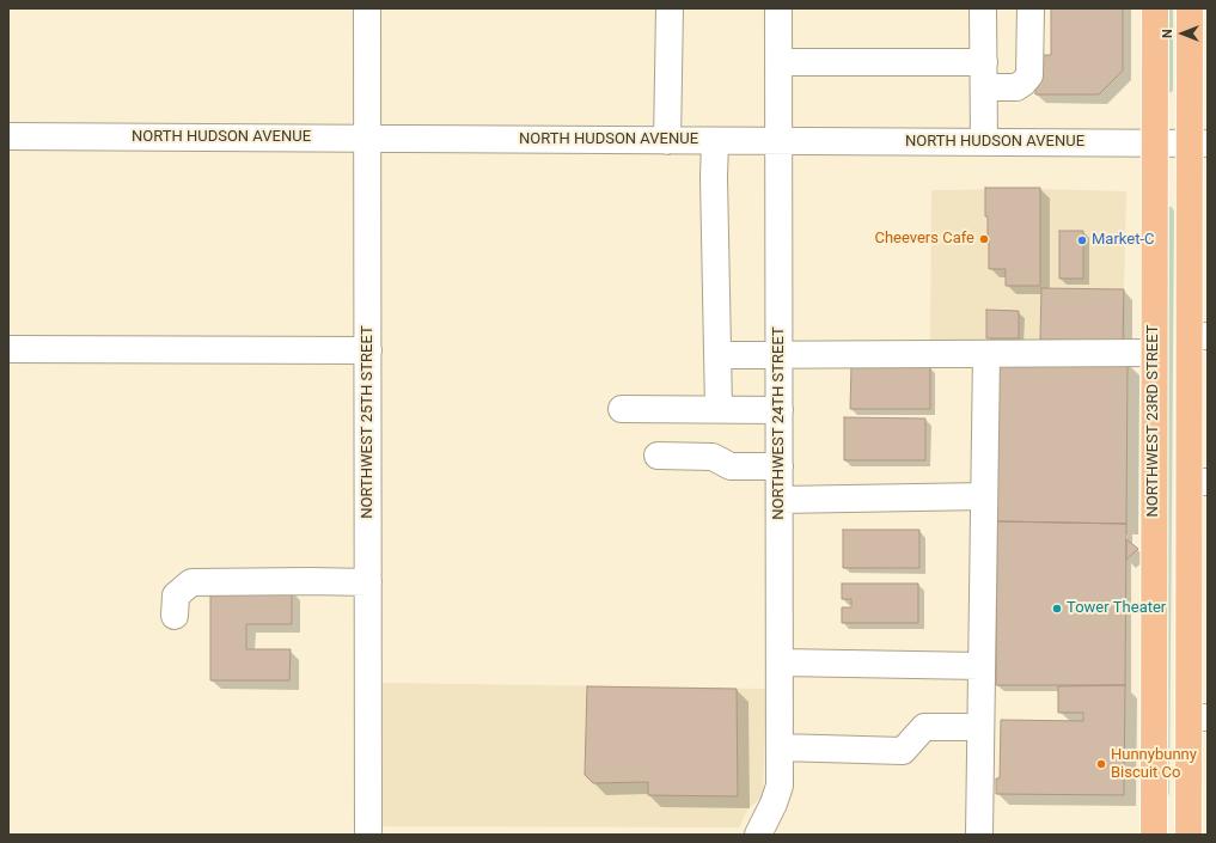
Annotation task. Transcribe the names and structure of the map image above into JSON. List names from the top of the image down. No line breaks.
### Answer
{"streets":{"main road":["NORTHWEST 23RD STREET"],"street":["NORTH HUDSON AVENUE","NORTHWEST 25TH STREET","NORTHWEST 24TH STREET"]},"crossings":[["NORTH HUDSON AVENUE","NORTHWEST 23RD STREET"],["NORTH HUDSON AVENUE","NORTHWEST 25TH STREET"],["NORTH HUDSON AVENUE","NORTHWEST 24TH STREET"]],"places":["Cheevers Cafe","Market-C","Tower Theater","Hunnybunny Biscuit Co"],"north":"left"}
